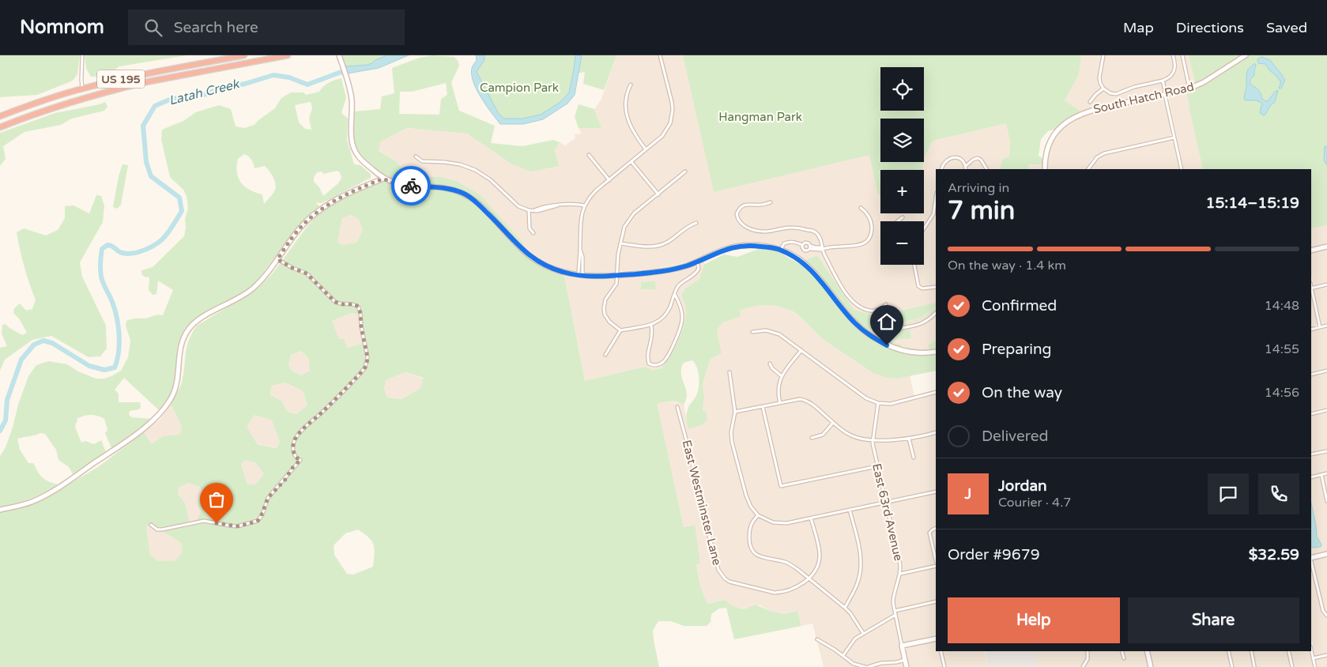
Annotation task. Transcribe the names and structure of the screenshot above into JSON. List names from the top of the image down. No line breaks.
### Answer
{"streets":{"highway":["US 195"],"main road":["South Hatch Road","East 63rd Avenue"],"street":["East Westminster Lane"]},"water":["Latah Creek"],"parks":["Campion Park","Hangman Park"],"page":{"header":"Nomnom","search":"Search here","nav":["Map","Directions","Saved"],"map_buttons":["+","−"],"heading":["7 min","Arriving in","15:14–15:19"],"panel":["Jordan","Courier · 4.7","Order #9679","$32.59"],"bar":"On the way · 1.4 km","list":[["Confirmed","14:48"],["Preparing","14:55"],["On the way","14:56"],"Delivered"],"round":"J","buttons":["Help","Share"]}}
